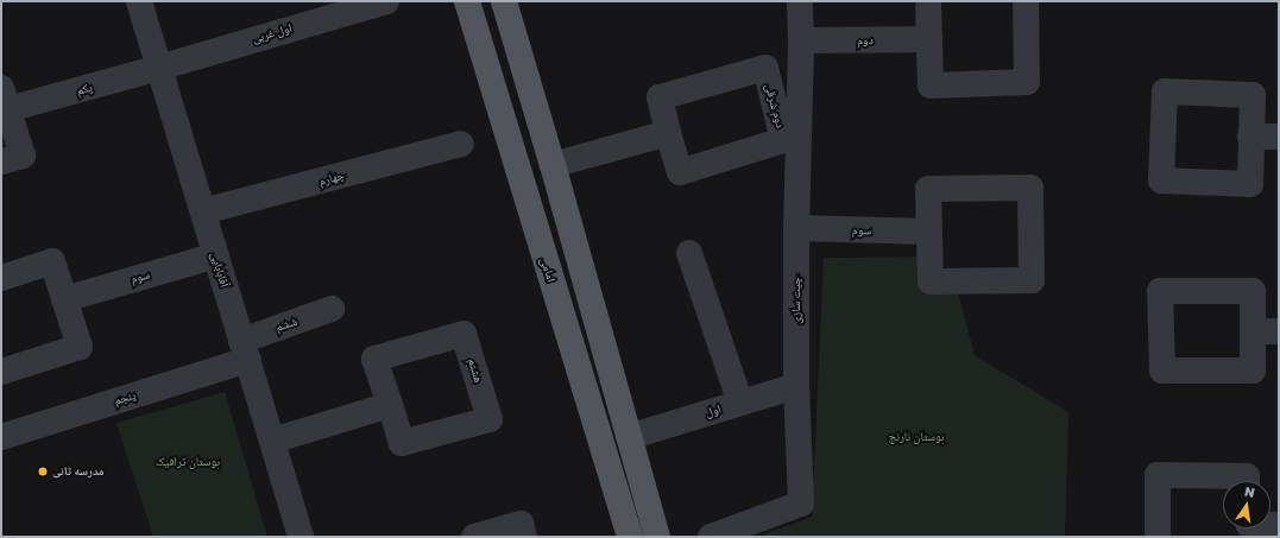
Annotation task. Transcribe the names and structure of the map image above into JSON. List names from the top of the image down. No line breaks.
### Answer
{"streets":{"main road":["امامی"],"street":["اول غربی","دوم","یکم","دوم شرقی","چهارم","سوم","آقابابایی","چیت سازی","ششم","هشتم","پنجم","اول"]},"crossings":[["اول غربی","یکم"],["اول غربی","آقابابایی"],["دوم","چیت سازی"],["یکم","آقابابایی"],["چهارم","آقابابایی"],["سوم","آقابابایی"],["سوم","چیت سازی"],["آقابابایی","ششم"],["آقابابایی","پنجم"],["چیت سازی","اول"],["ششم","پنجم"]],"parks":["بوستان نارنج","بوستان ترافیک"],"places":["مدرسه ثانی"],"north":"top"}
